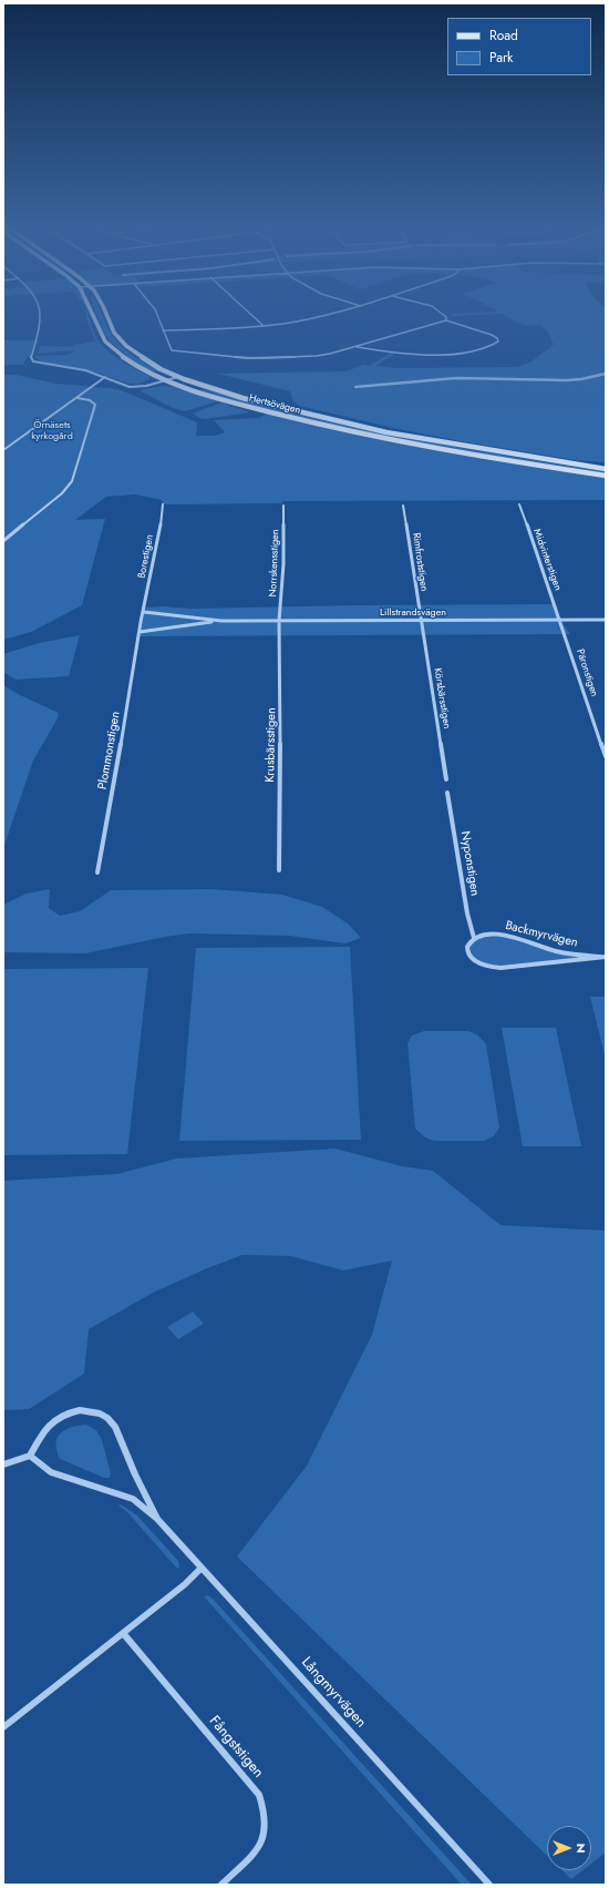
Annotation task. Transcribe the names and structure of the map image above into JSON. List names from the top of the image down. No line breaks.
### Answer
{"streets":{"main road":["Hertsövägen"],"street":["Borestigen","Midvinterstigen","Rimfroststigen","Norrskensstigen","Lillstrandsvägen","Päronstigen","Körsbärsstigen","Krusbärsstigen","Plommonstigen","Nyponstigen","Backmyrvägen","Långmyrvägen","Fångststigen"]},"crossings":[["Borestigen","Lillstrandsvägen"],["Midvinterstigen","Lillstrandsvägen"],["Midvinterstigen","Päronstigen"],["Rimfroststigen","Lillstrandsvägen"],["Rimfroststigen","Körsbärsstigen"],["Norrskensstigen","Lillstrandsvägen"],["Norrskensstigen","Krusbärsstigen"],["Lillstrandsvägen","Päronstigen"],["Lillstrandsvägen","Körsbärsstigen"],["Lillstrandsvägen","Krusbärsstigen"],["Lillstrandsvägen","Plommonstigen"],["Nyponstigen","Backmyrvägen"]],"parks":["Örnäsets kyrkogård"],"legend":["Road","Park"],"north":"right"}
